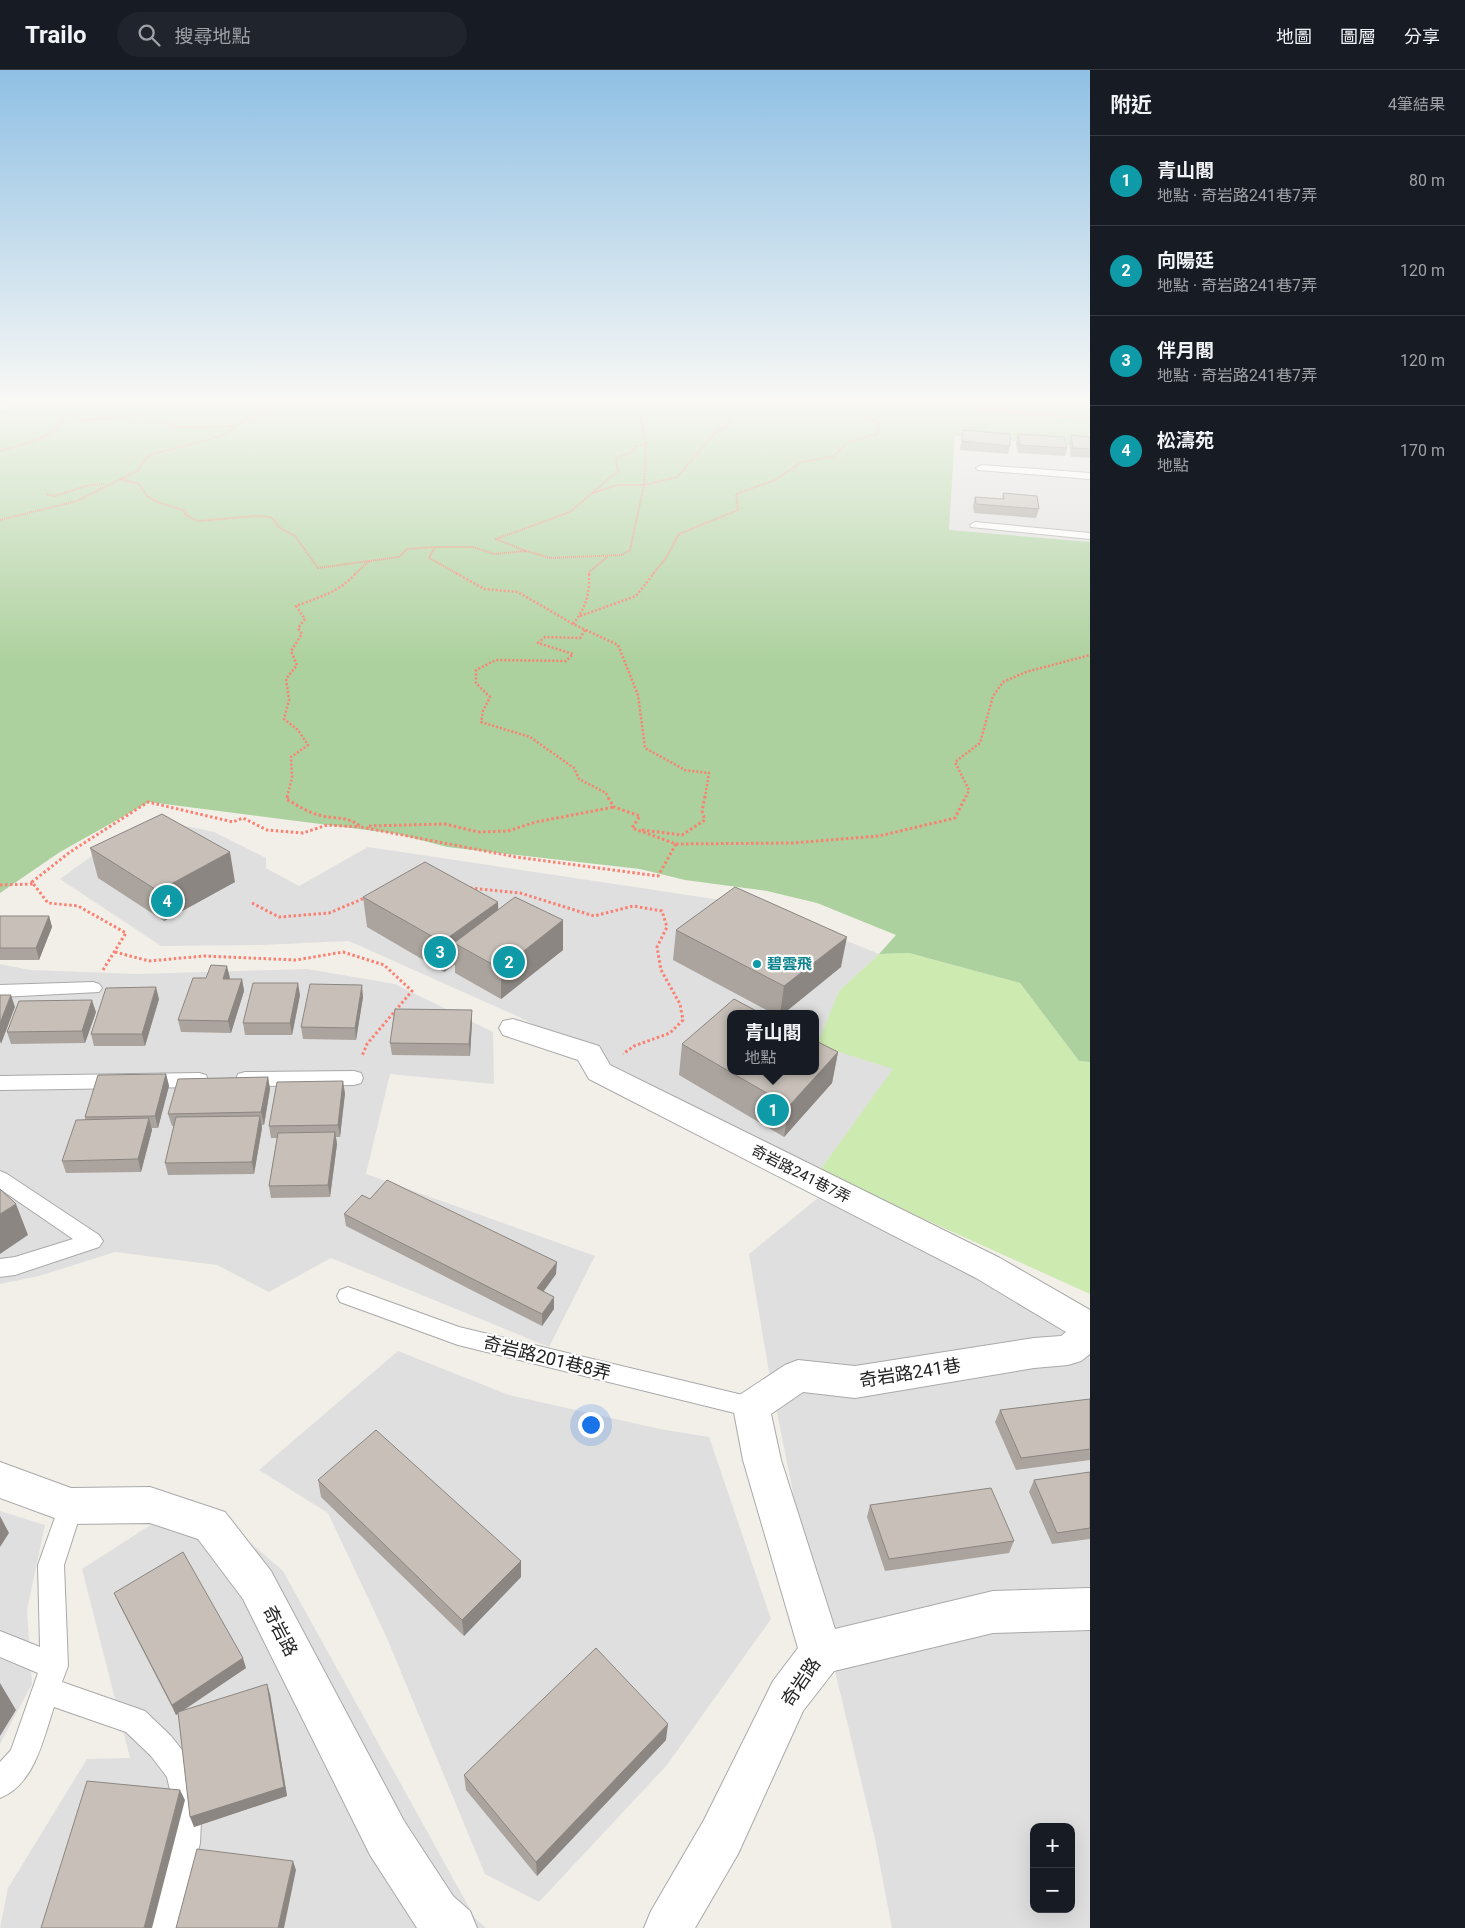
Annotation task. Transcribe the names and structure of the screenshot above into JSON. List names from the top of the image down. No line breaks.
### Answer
{"streets":{"street":["奇岩路241巷7弄","奇岩路241巷","奇岩路"],"lane":["奇岩路201巷8弄"]},"crossings":[["奇岩路201巷8弄","奇岩路241巷"]],"places":["碧雲飛"],"page":{"header":"Trailo","search":"搜尋地點","nav":["地圖","圖層","分享"],"heading":["附近","4筆結果"],"list":[{"mark":"1","name":"青山閣","note":"地點 · 奇岩路241巷7弄","value":"80 m"},{"mark":"2","name":"向陽廷","note":"地點 · 奇岩路241巷7弄","value":"120 m"},{"mark":"3","name":"伴月閣","note":"地點 · 奇岩路241巷7弄","value":"120 m"},{"mark":"4","name":"松濤苑","note":"地點","value":"170 m"}],"pins":["4","3","2","1"],"popup":["青山閣","地點"],"map_buttons":["+","−"]}}
